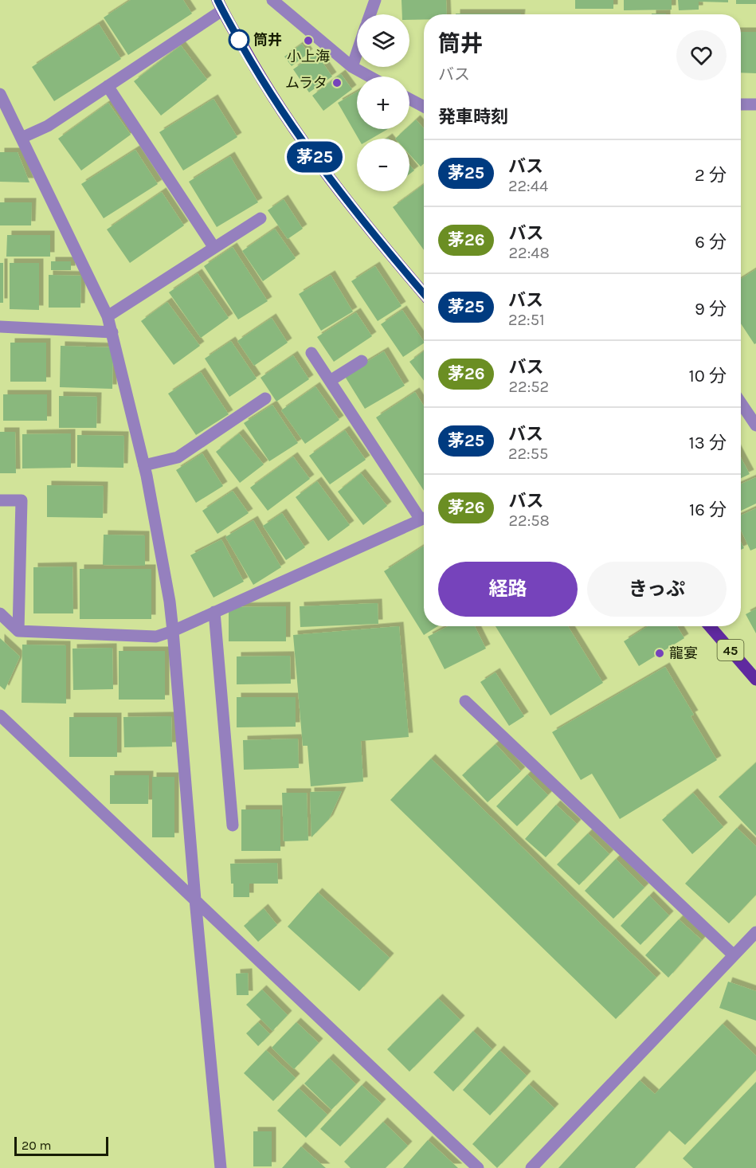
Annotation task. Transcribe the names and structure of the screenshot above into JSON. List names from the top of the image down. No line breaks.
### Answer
{"streets":{"main road":["45"]},"places":["筒井","小上海","ムラタ","龍宴"],"lines":["bus line 茅25"],"scale_bar":"20 m","page":{"on_map":"茅25","map_buttons":["+","−"],"heading":[["筒井","バス"],"発車時刻"],"list":[{"mark":"茅25","name":"バス","note":"22:44","value":"2 分"},{"mark":"茅26","name":"バス","note":"22:48","value":"6 分"},{"mark":"茅25","name":"バス","note":"22:51","value":"9 分"},{"mark":"茅26","name":"バス","note":"22:52","value":"10 分"},{"mark":"茅25","name":"バス","note":"22:55","value":"13 分"},{"mark":"茅26","name":"バス","note":"22:58","value":"16 分"}],"buttons":["経路","きっぷ"],"scale":"20 m"}}
